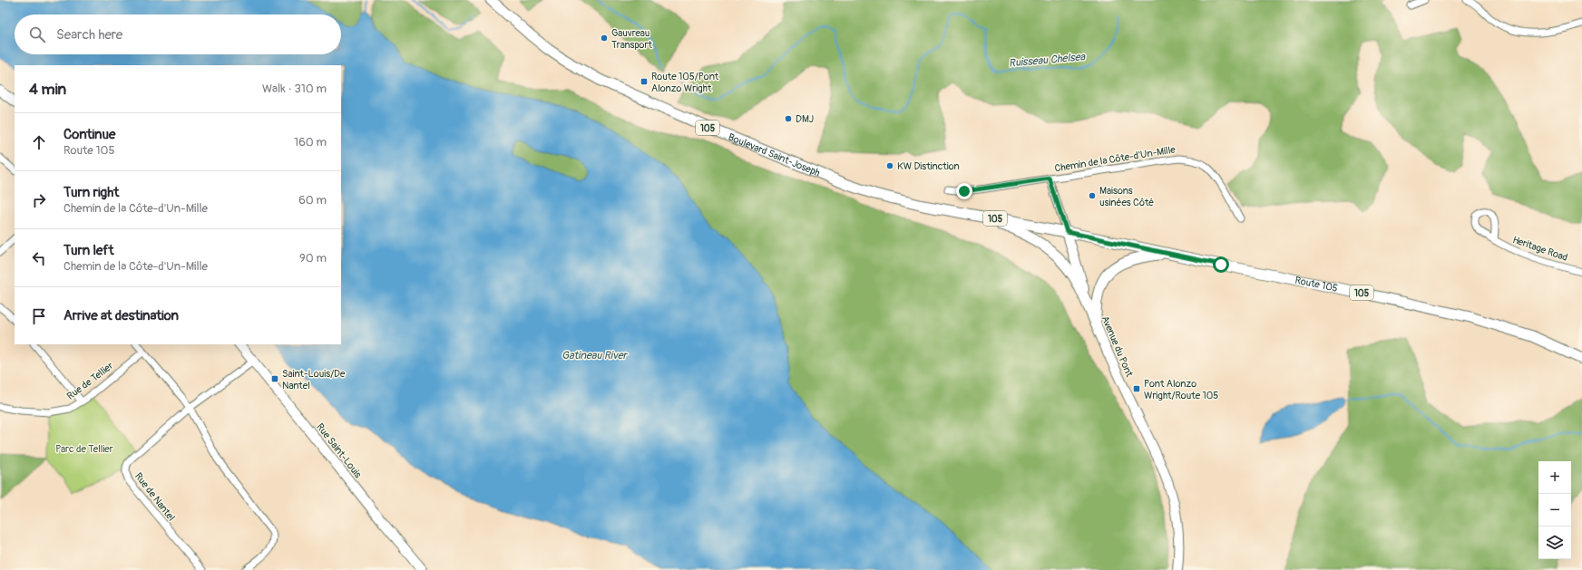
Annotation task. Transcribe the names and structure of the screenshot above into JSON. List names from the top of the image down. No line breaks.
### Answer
{"streets":{"main road":["105","Boulevard Saint-Joseph","Route 105","Avenue du Pont","Rue Saint-Louis"],"street":["Chemin de la Côte-d'Un-Mille","Heritage Road","Rue de Tellier","Rue de Nantel"]},"crossings":[["Boulevard Saint-Joseph","Chemin de la Côte-d'Un-Mille"],["Boulevard Saint-Joseph","Route 105"],["Boulevard Saint-Joseph","Avenue du Pont"],["Chemin de la Côte-d'Un-Mille","Route 105"],["Chemin de la Côte-d'Un-Mille","Avenue du Pont"],["Route 105","Avenue du Pont"],["Rue Saint-Louis","Rue de Nantel"]],"water":["Ruisseau Chelsea","Gatineau River"],"parks":["Parc de Tellier"],"places":{"other":["Gauvreau Transport","DMJ","KW Distinction","Maisons usinées Côté"],"transit":["Route 105/Pont Alonzo Wright","Saint-Louis/De Nantel","Pont Alonzo Wright/Route 105"]},"page":{"search":"Search here","heading":["4 min","Walk · 310 m"],"list":[["Continue","Route 105","160 m"],["Turn right","Chemin de la Côte-d'Un-Mille","60 m"],["Turn left","Chemin de la Côte-d'Un-Mille","90 m"],"Arrive at destination"],"map_buttons":["+","−"]}}
